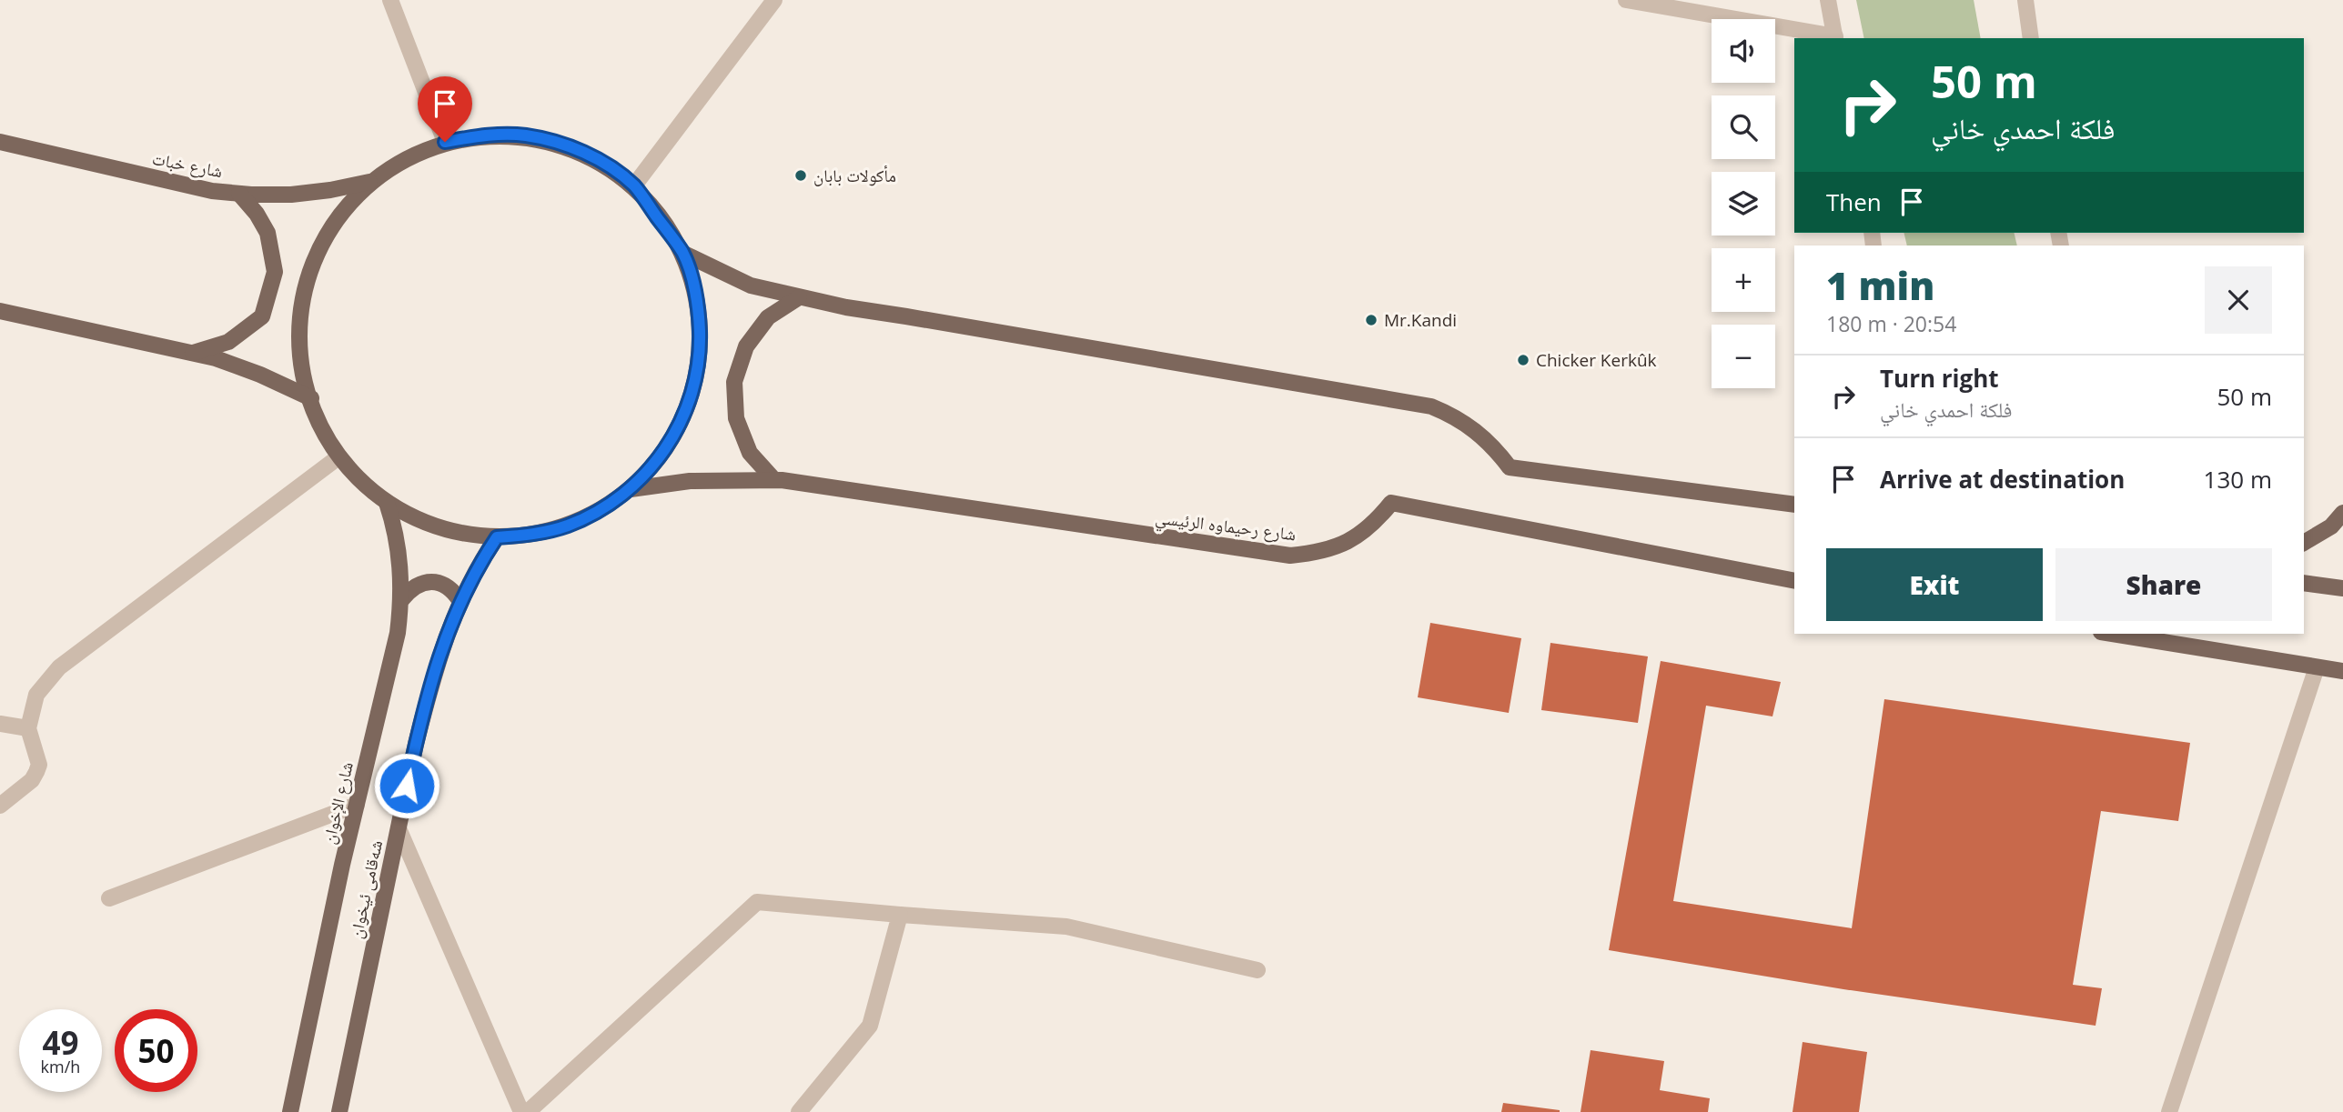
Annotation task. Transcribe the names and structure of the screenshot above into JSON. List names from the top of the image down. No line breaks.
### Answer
{"streets":{"main road":["شارع خبات","شارع رحيماوه الرئيسي","شارع الإخوان","شەقامی ئیخوان"]},"places":["مأكولات بابان","Mr.Kandi","Chicker Kerkûk"],"page":{"map_buttons":["+","−"],"turn":["50 m","فلكة احمدي خاني"],"then":"Then","heading":["1 min","180 m · 20:54"],"list":[{"name":"Turn right","note":"فلكة احمدي خاني","value":"50 m"},{"name":"Arrive at destination","value":"130 m"}],"buttons":["Exit","Share"],"speed":"49 km/h","limit":"50"}}
